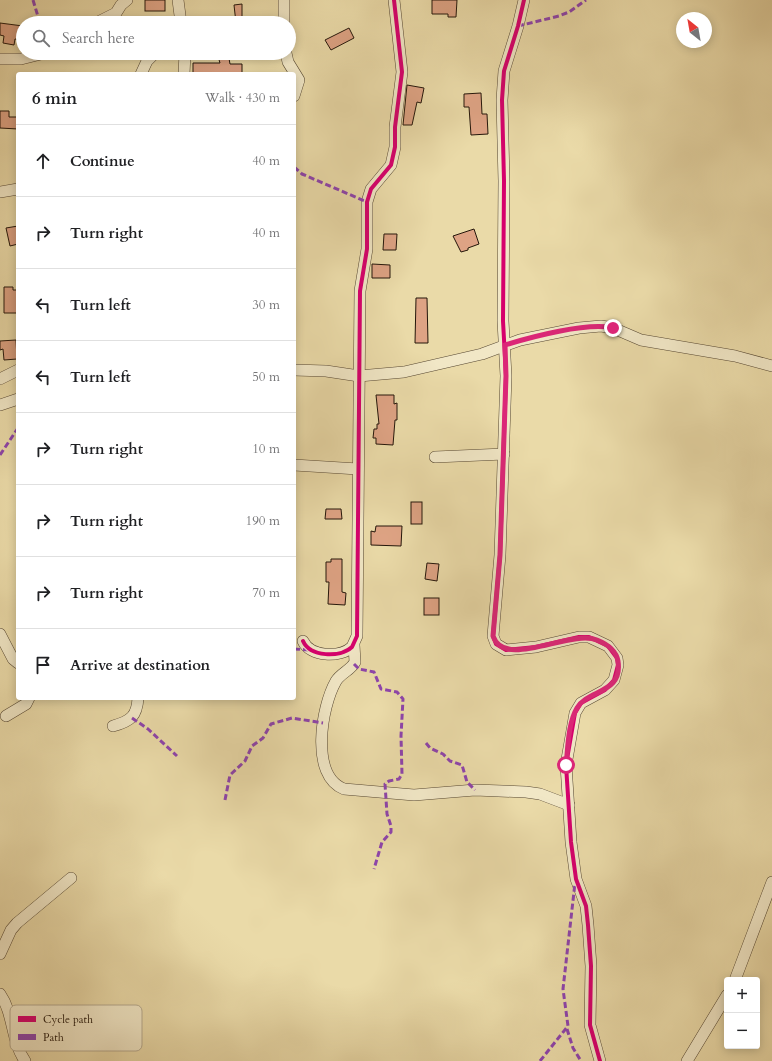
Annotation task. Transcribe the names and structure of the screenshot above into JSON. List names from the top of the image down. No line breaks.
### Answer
{"legend":["Cycle path","Path"],"north":"top left","page":{"search":"Search here","heading":["6 min","Walk · 430 m"],"list":[["Continue","40 m"],["Turn right","40 m"],["Turn left","30 m"],["Turn left","50 m"],["Turn right","10 m"],["Turn right","190 m"],["Turn right","70 m"],"Arrive at destination"],"map_buttons":["+","−"]}}
